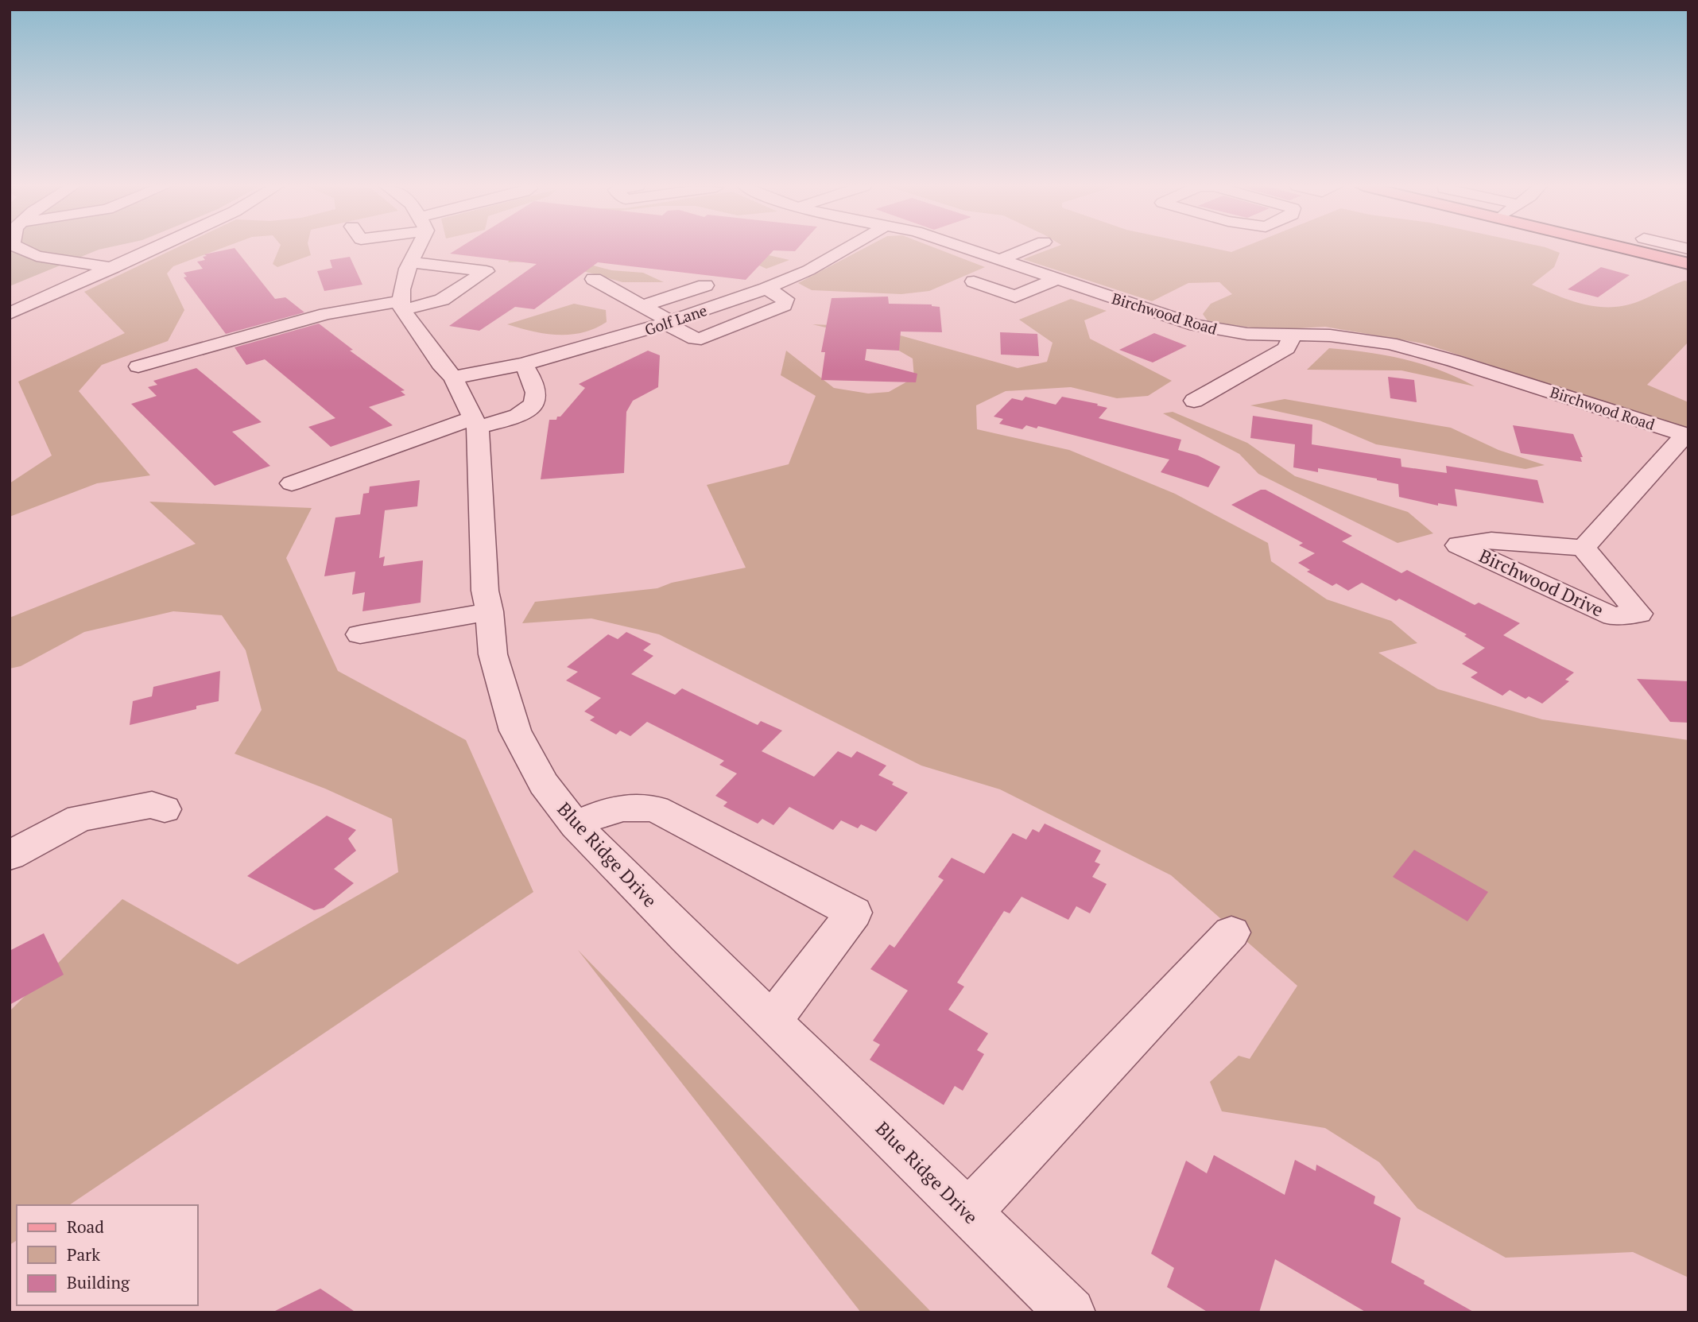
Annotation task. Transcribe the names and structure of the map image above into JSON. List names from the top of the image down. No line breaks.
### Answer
{"streets":{"street":["Birchwood Road","Golf Lane","Birchwood Drive","Blue Ridge Drive"]},"crossings":[["Golf Lane","Blue Ridge Drive"]],"legend":["Road","Park","Building"]}
